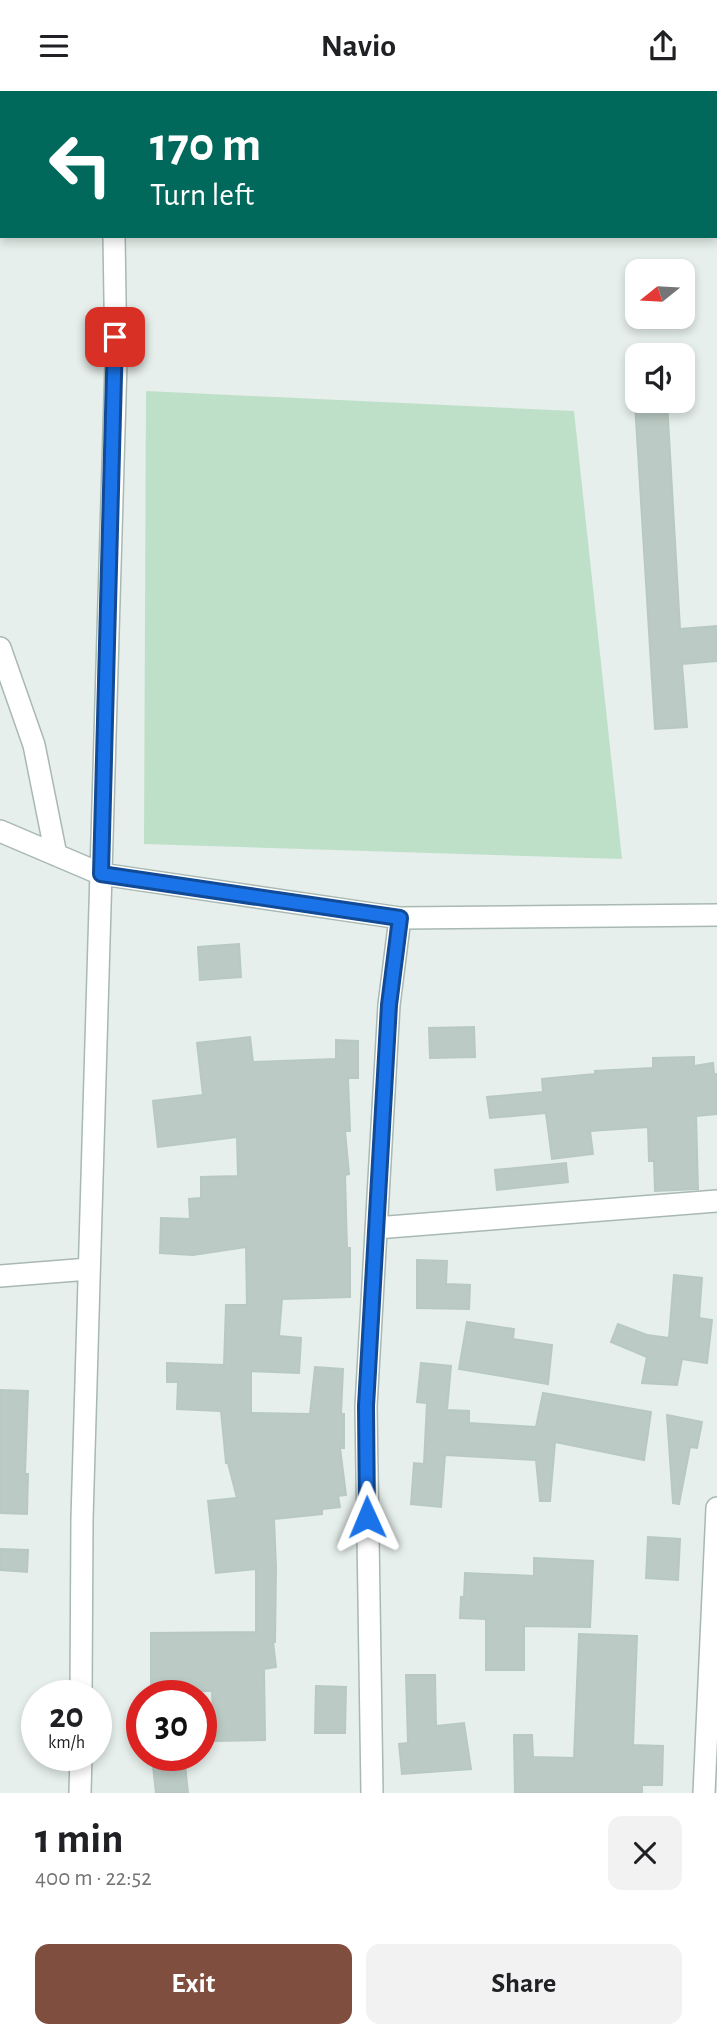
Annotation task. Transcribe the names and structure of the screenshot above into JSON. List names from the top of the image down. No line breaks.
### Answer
{"north":"left","page":{"header":"Navio","turn":["170 m","Turn left"],"speed":"20 km/h","limit":"30","heading":["1 min","400 m · 22:52"],"buttons":["Exit","Share"]}}
